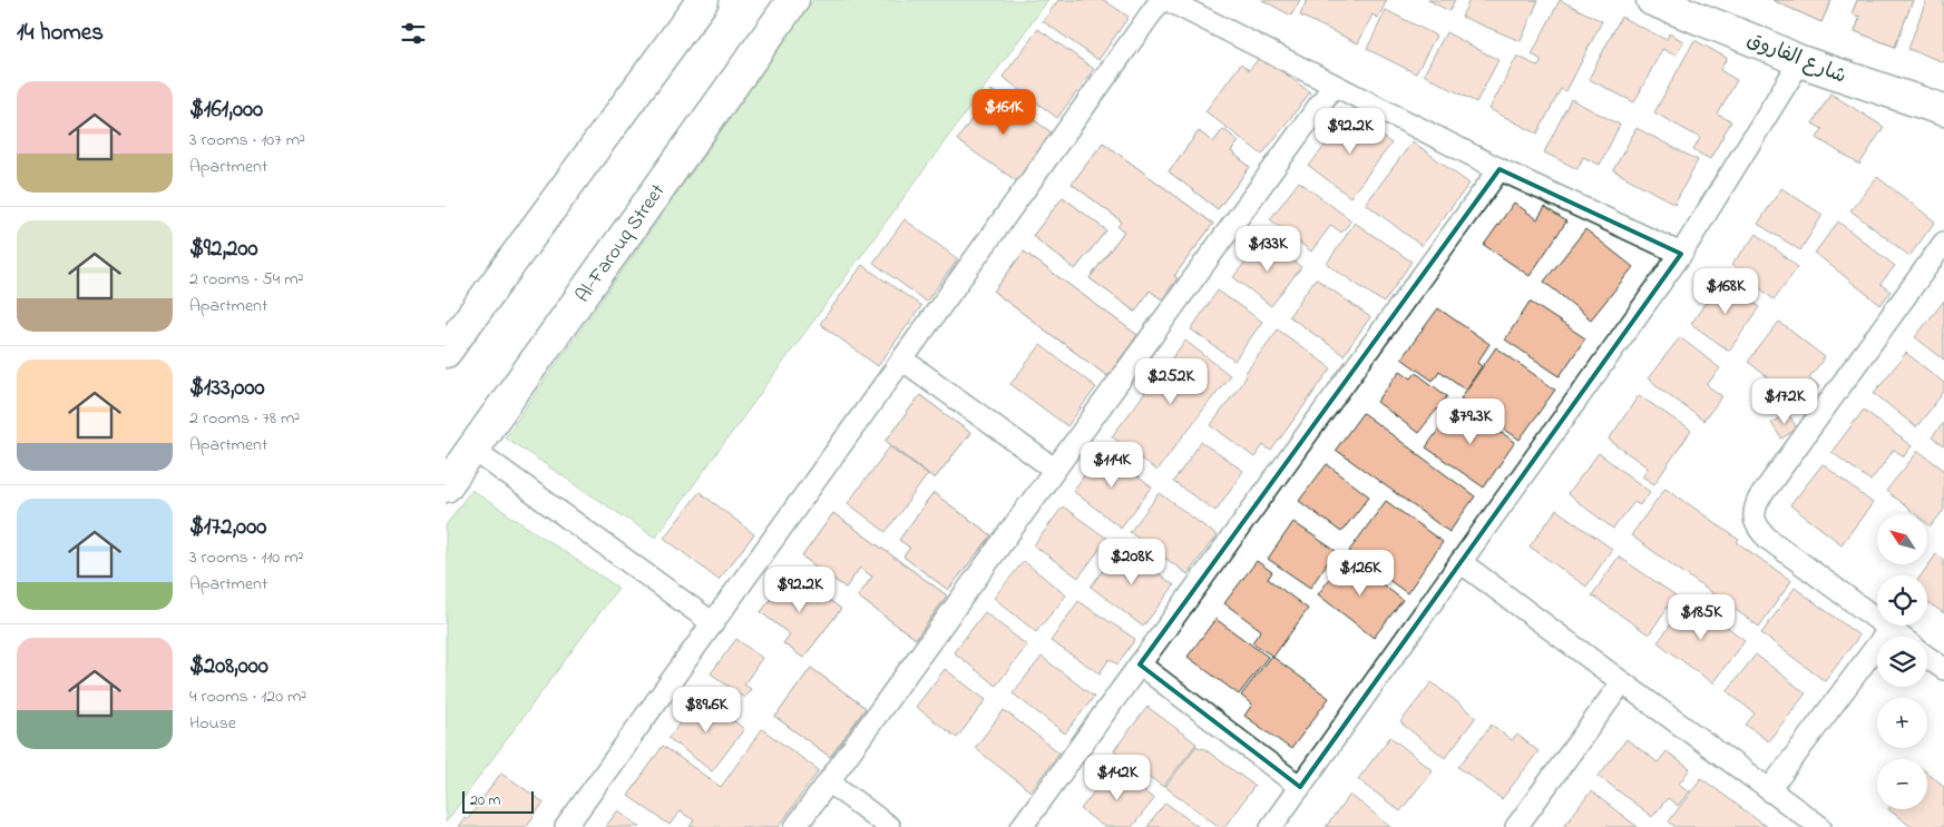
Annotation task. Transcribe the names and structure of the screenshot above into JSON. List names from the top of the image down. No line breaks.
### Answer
{"streets":{"main road":["شارع الفاروق","Al-Farouq Street"]},"scale_bar":"20 m","north":"top left","page":{"heading":"14 homes","list":[{"name":"$161,000","note":"3 rooms · 107 m² · Apartment"},{"name":"$92,200","note":"2 rooms · 54 m² · Apartment"},{"name":"$133,000","note":"2 rooms · 78 m² · Apartment"},{"name":"$172,000","note":"3 rooms · 110 m² · Apartment"},{"name":"$208,000","note":"4 rooms · 120 m² · House"}],"price":["$161K","$92.2K","$133K","$168K","$252K","$172K","$79.3K","$114K","$208K","$126K","$92.2K","$185K","$89.6K","$142K"],"map_buttons":["+","−"],"scale":"20 m"}}
